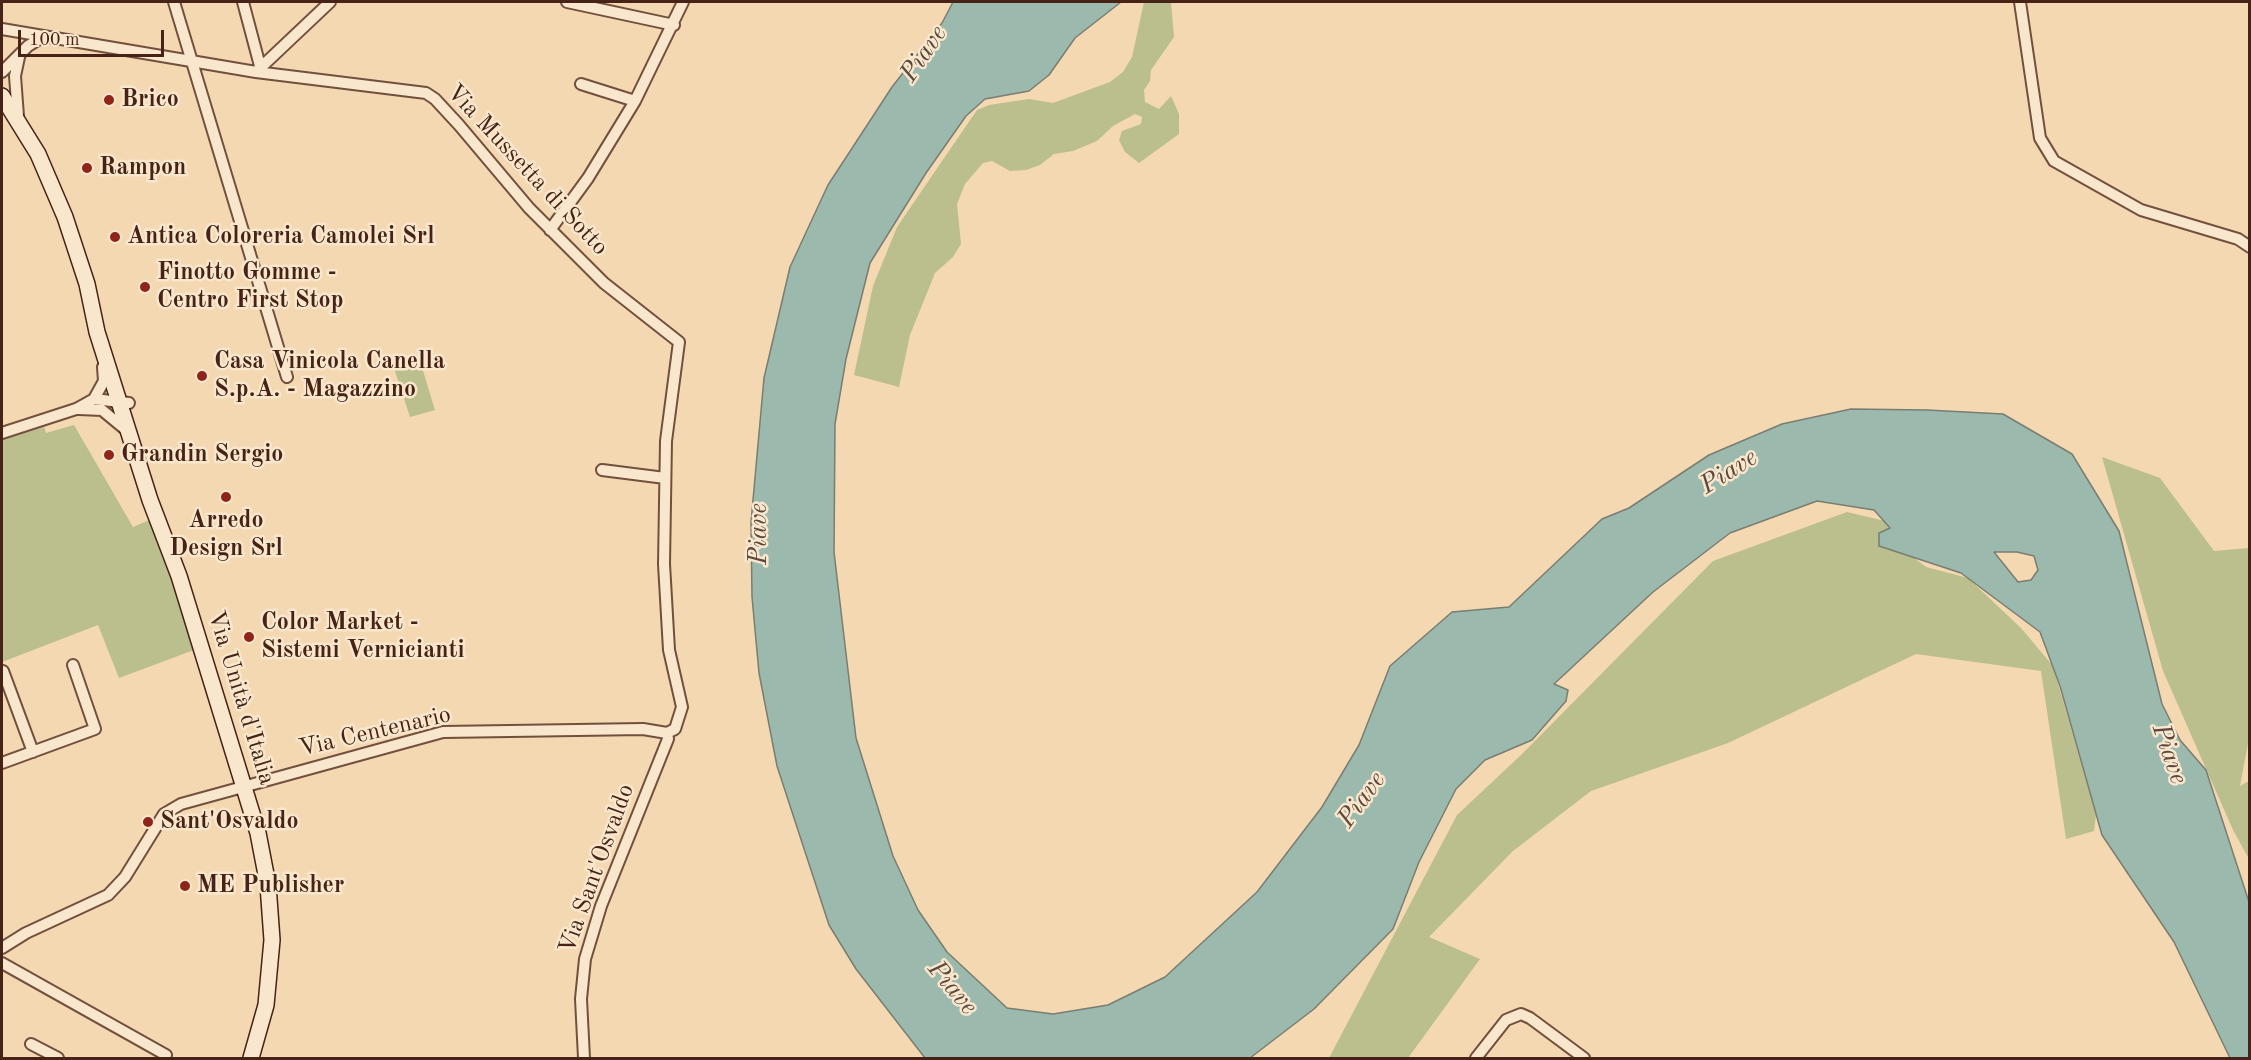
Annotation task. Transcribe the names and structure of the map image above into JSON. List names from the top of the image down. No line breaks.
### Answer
{"streets":{"main road":["Via Unità d'Italia"],"street":["Via Mussetta di Sotto","Via Centenario","Via Sant'Osvaldo"]},"crossings":[["Via Mussetta di Sotto","Via Centenario"],["Via Mussetta di Sotto","Via Sant'Osvaldo"],["Via Unità d'Italia","Via Centenario"],["Via Centenario","Via Sant'Osvaldo"]],"water":["Piave"],"places":["Brico","Rampon","Antica Coloreria Camolei Srl","Finotto Gomme - Centro First Stop","Casa Vinicola Canella S.p.A. - Magazzino","Grandin Sergio","Arredo Design Srl","Color Market - Sistemi Vernicianti","Sant'Osvaldo","ME Publisher"],"scale_bar":"100 m"}
